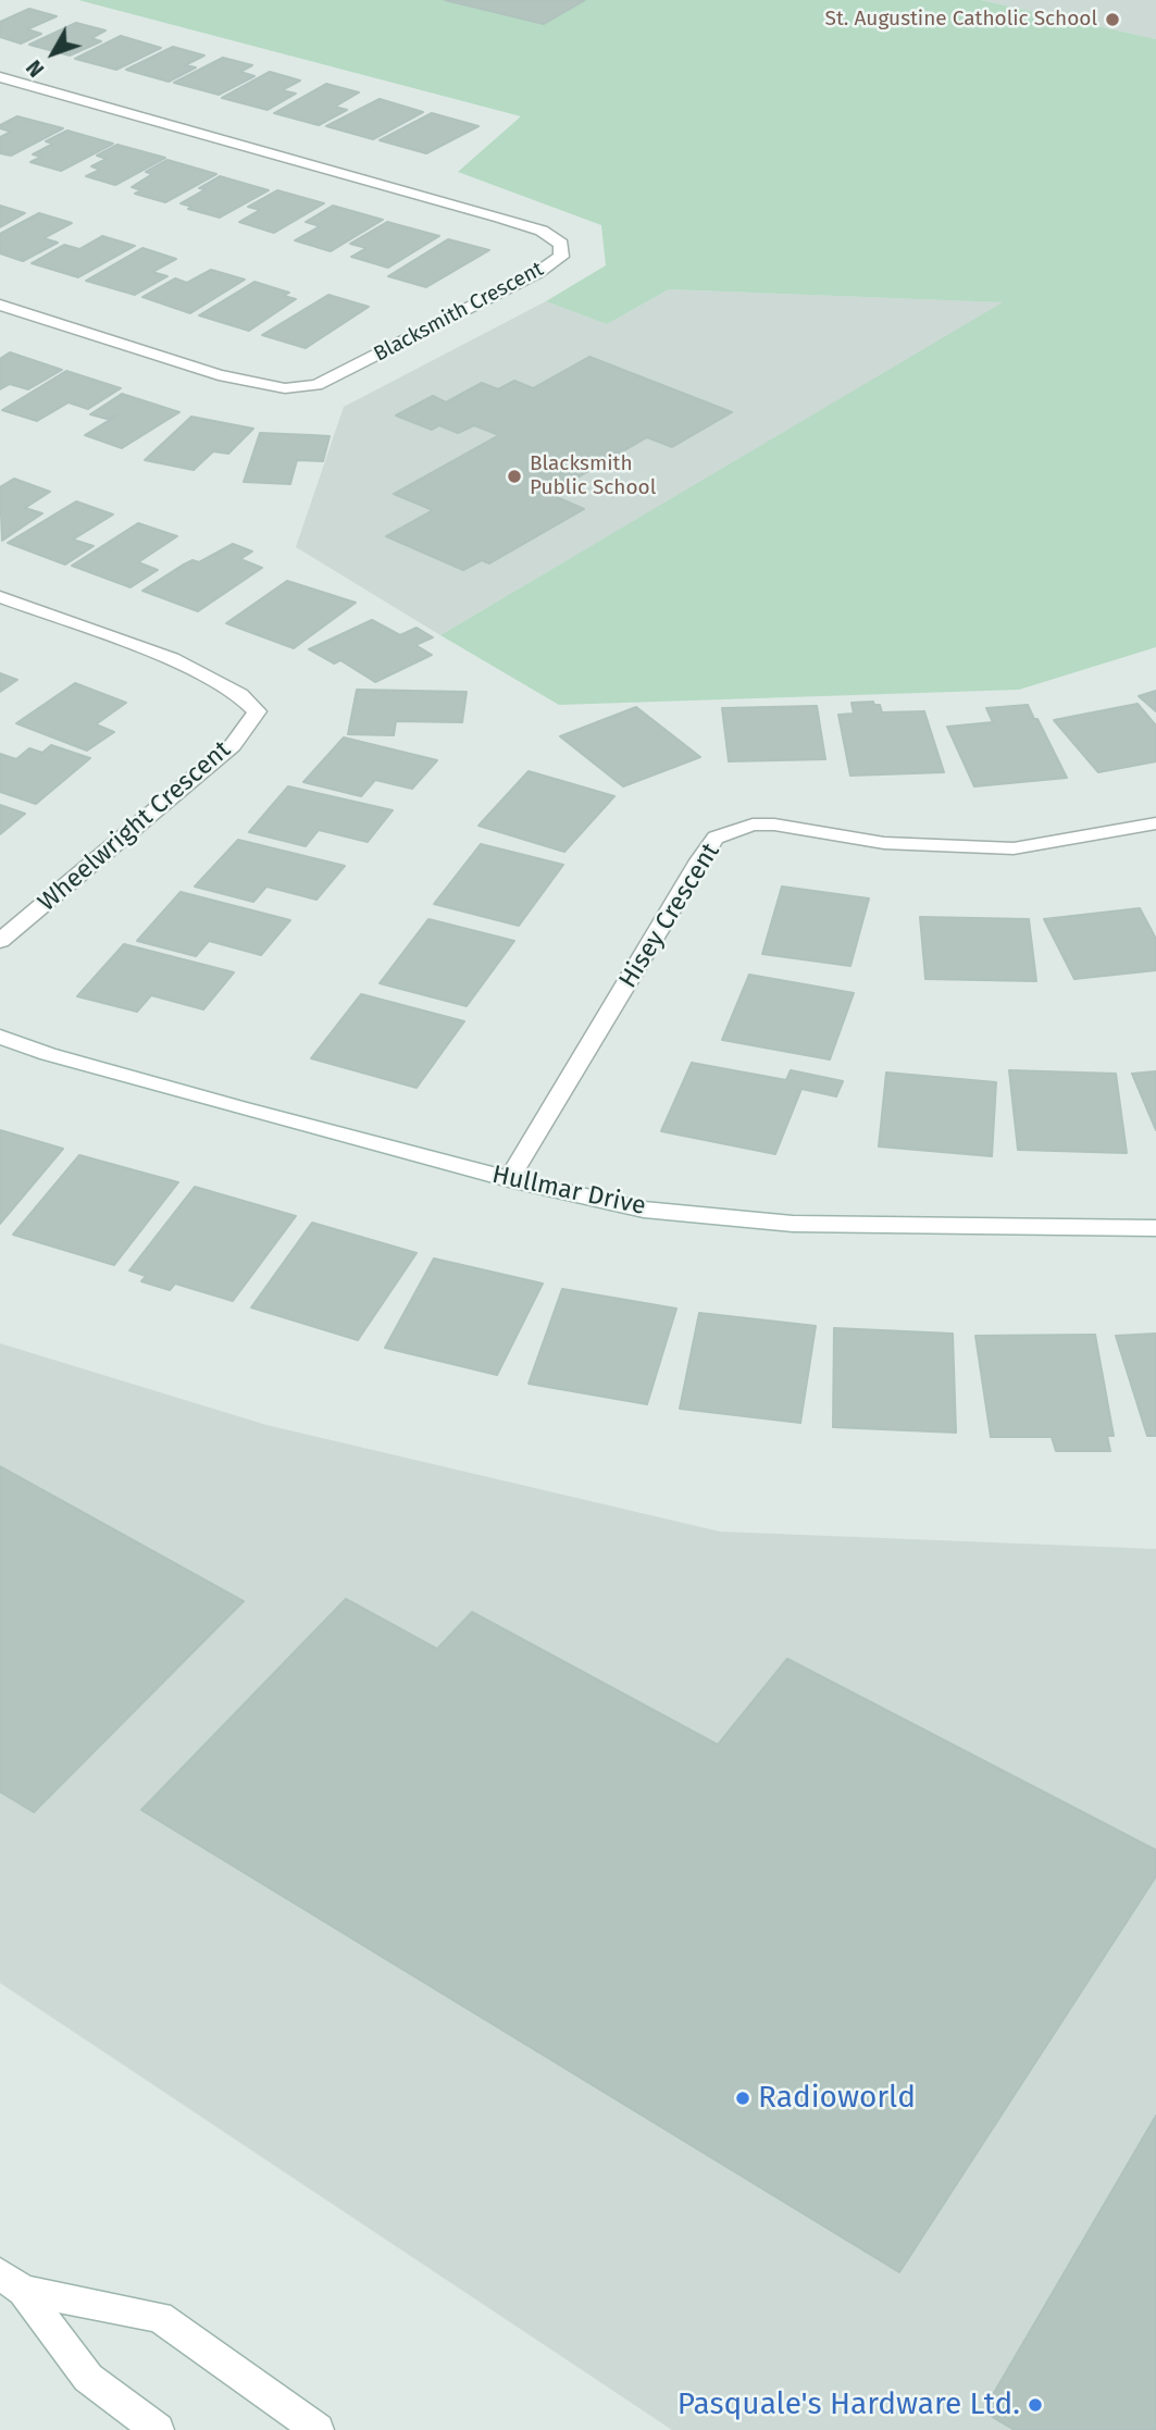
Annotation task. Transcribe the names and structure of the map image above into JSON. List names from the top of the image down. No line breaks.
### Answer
{"streets":{"street":["Blacksmith Crescent","Wheelwright Crescent","Hisey Crescent","Hullmar Drive"]},"crossings":[["Hisey Crescent","Hullmar Drive"]],"places":["St. Augustine Catholic School","Blacksmith Public School","Radioworld","Pasquale's Hardware Ltd."],"north":"bottom left"}
